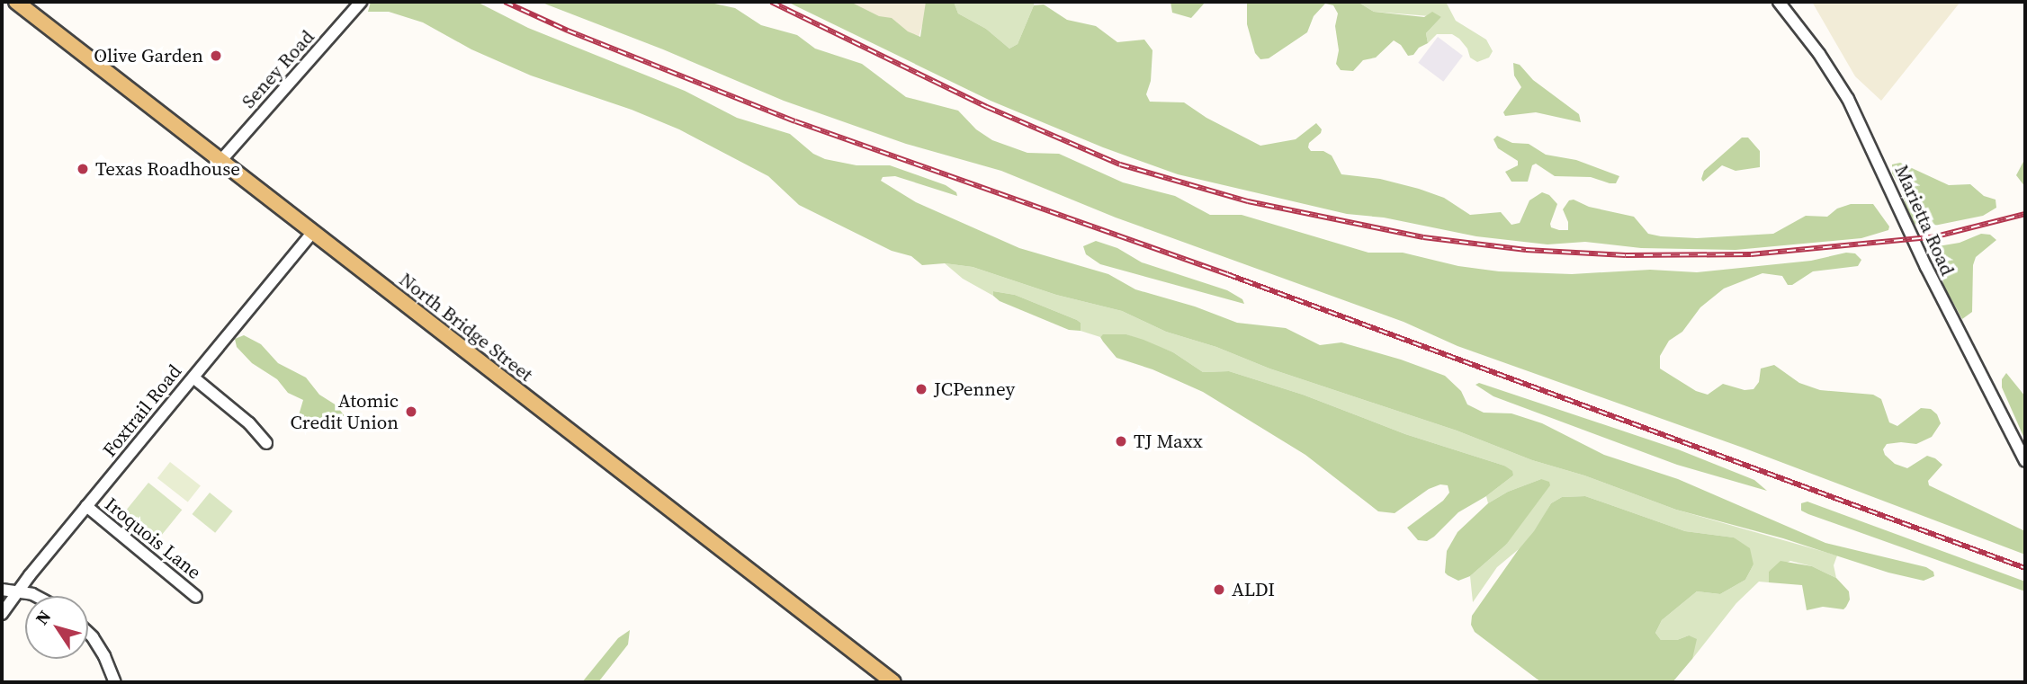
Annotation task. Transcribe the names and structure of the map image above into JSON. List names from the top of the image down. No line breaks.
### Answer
{"streets":{"main road":["North Bridge Street"],"street":["Seney Road","Marietta Road","Foxtrail Road","Iroquois Lane"]},"crossings":[["Seney Road","North Bridge Street"],["North Bridge Street","Foxtrail Road"],["Foxtrail Road","Iroquois Lane"]],"places":["Olive Garden","Texas Roadhouse","JCPenney","Atomic Credit Union","TJ Maxx","ALDI"],"north":"top left"}
